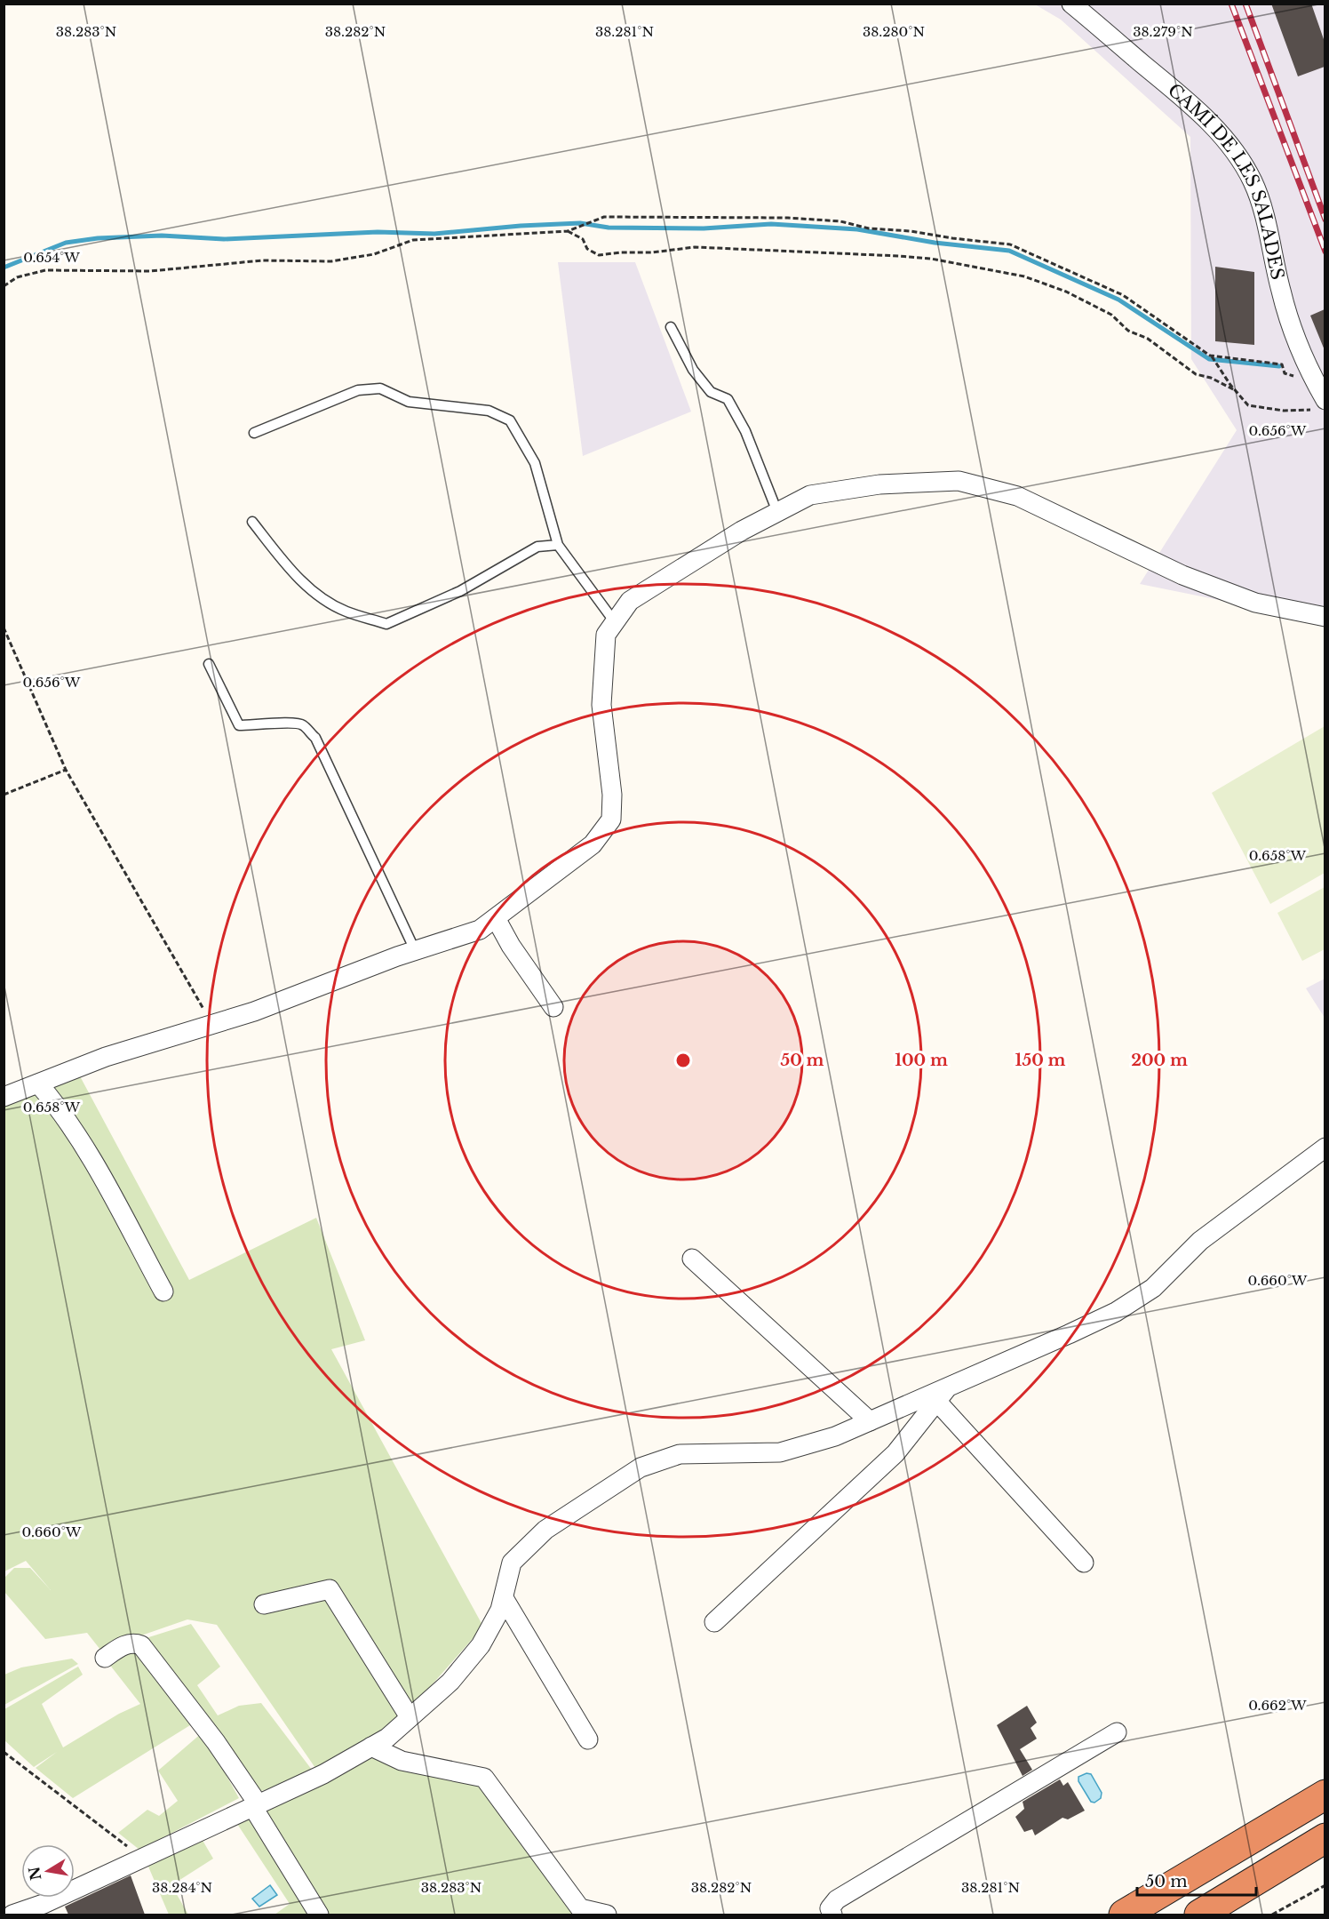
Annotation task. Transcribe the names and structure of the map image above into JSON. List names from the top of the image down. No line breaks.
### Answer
{"streets":{"street":["CAMÍ DE LES SALADES"]},"scale_bar":"50 m","north":"left","coordinates":["38.280°N","38.279°N","38.283°N","38.282°N","38.281°N","0.654°W","0.656°W","0.658°W","0.660°W","0.662°W","38.284°N"],"rings":["50 m","100 m","150 m","200 m"]}
